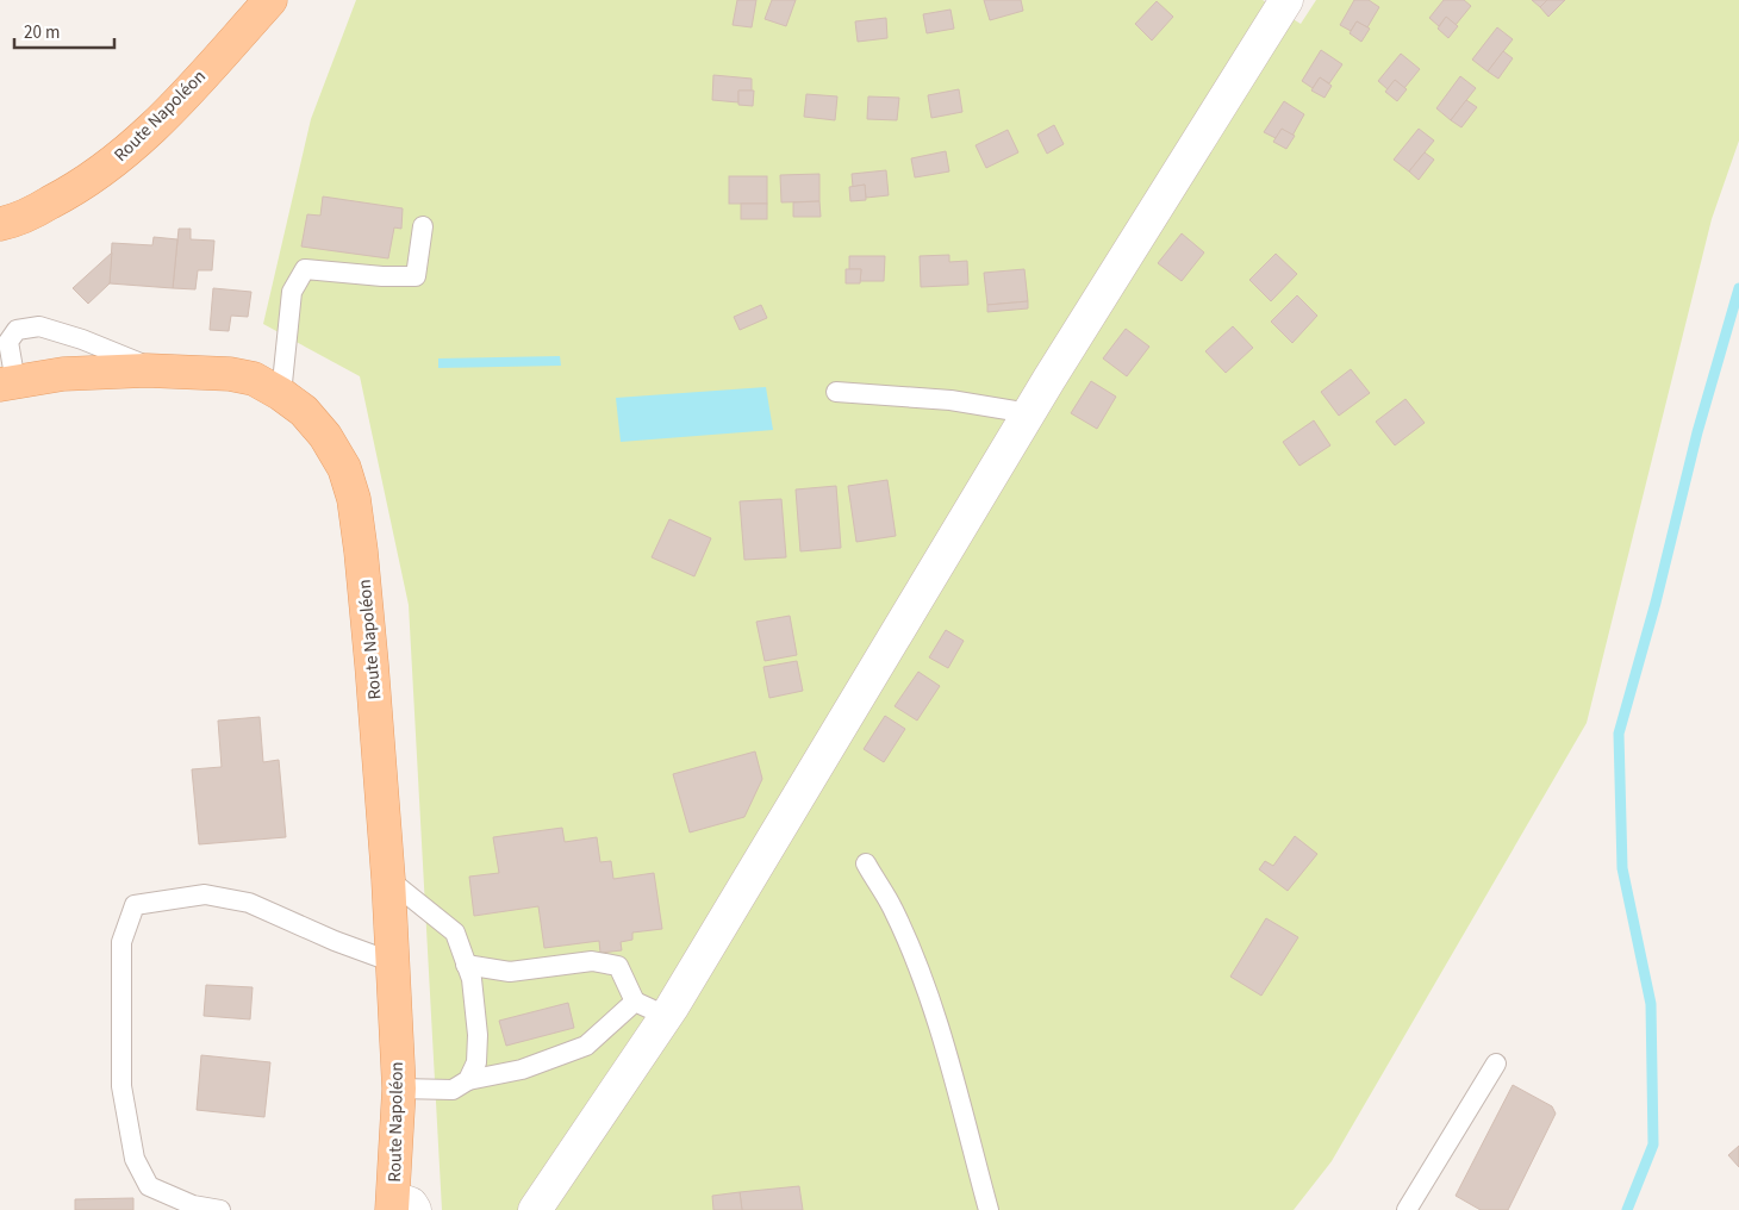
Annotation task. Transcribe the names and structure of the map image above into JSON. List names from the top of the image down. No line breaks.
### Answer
{"streets":{"main road":["Route Napoléon"]},"scale_bar":"20 m"}
